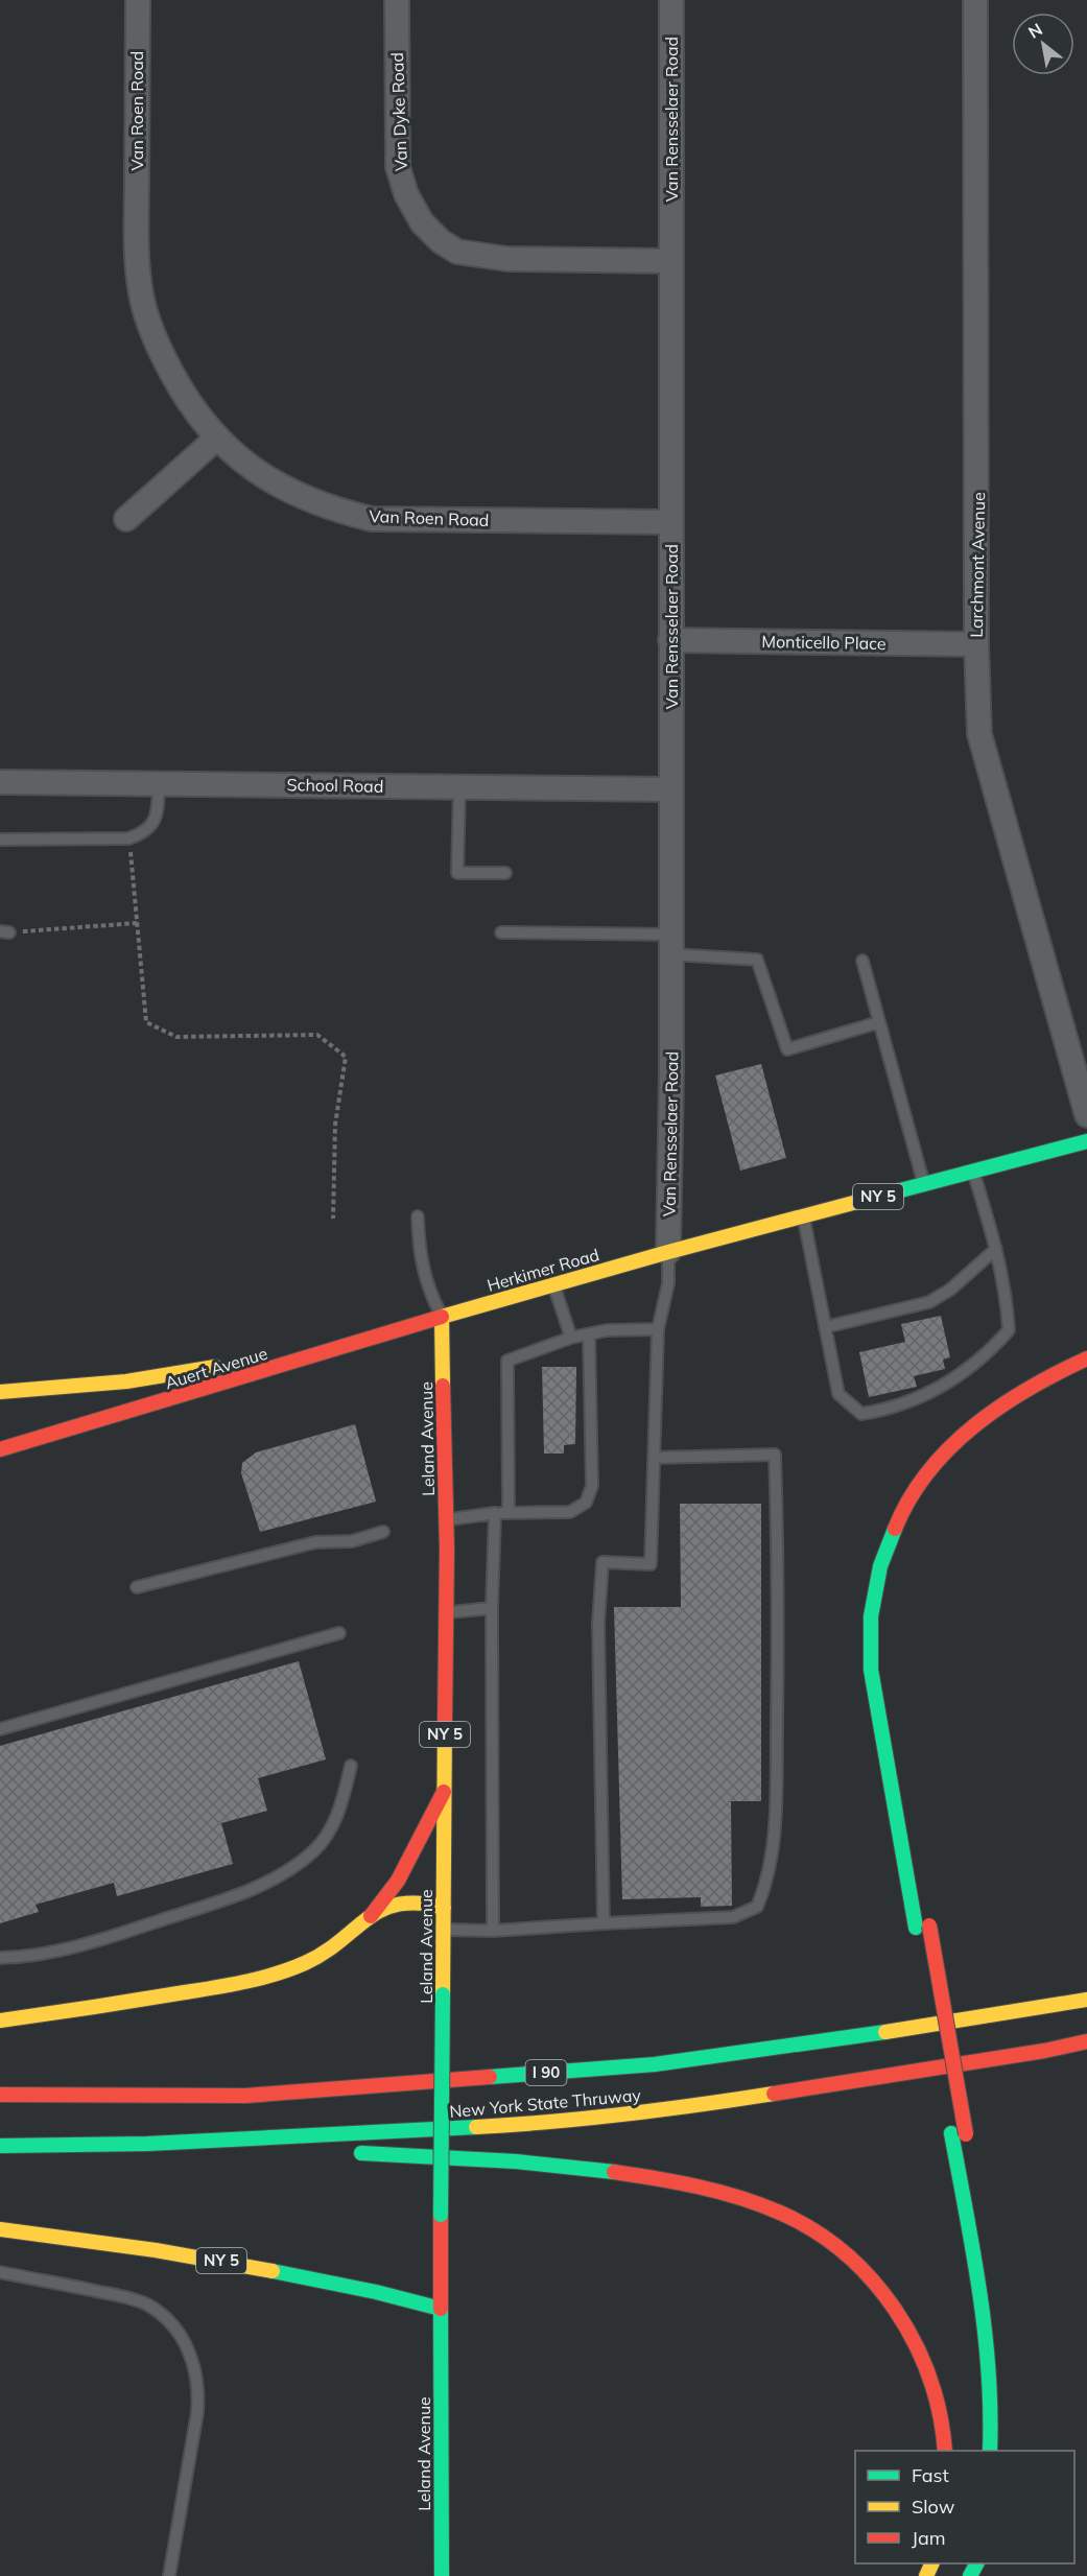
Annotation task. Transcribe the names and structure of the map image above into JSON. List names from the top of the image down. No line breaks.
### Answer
{"streets":{"main road":["NY 5","Herkimer Road","Auert Avenue","Leland Avenue","I 90","New York State Thruway"],"street":["Van Roen Road","Van Dyke Road","Van Rensselaer Road","Larchmont Avenue","Monticello Place","School Road"]},"crossings":[["Van Roen Road","Van Rensselaer Road"],["Van Dyke Road","Van Rensselaer Road"],["Van Rensselaer Road","Monticello Place"],["Van Rensselaer Road","School Road"],["Van Rensselaer Road","Herkimer Road"],["Larchmont Avenue","Monticello Place"],["NY 5","Leland Avenue"],["Herkimer Road","Auert Avenue"],["Herkimer Road","Leland Avenue"],["Auert Avenue","Leland Avenue"]],"legend":["Fast","Slow","Jam"],"north":"top left"}
